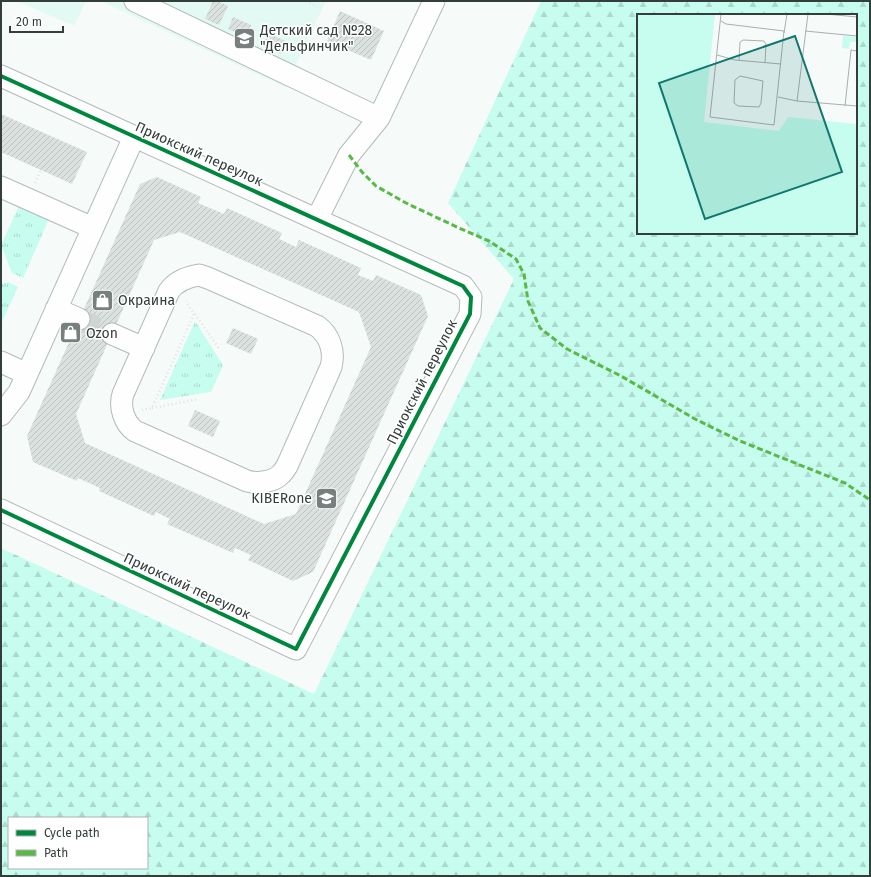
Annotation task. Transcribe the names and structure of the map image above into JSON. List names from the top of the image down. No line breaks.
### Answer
{"streets":{"street":["Приокский переулок"]},"places":{"school or university":["Детский сад №28 \"Дельфинчик\"","KIBERone"],"shop":["Окраина","Ozon"]},"legend":["Cycle path","Path"],"scale_bar":"20 m"}
